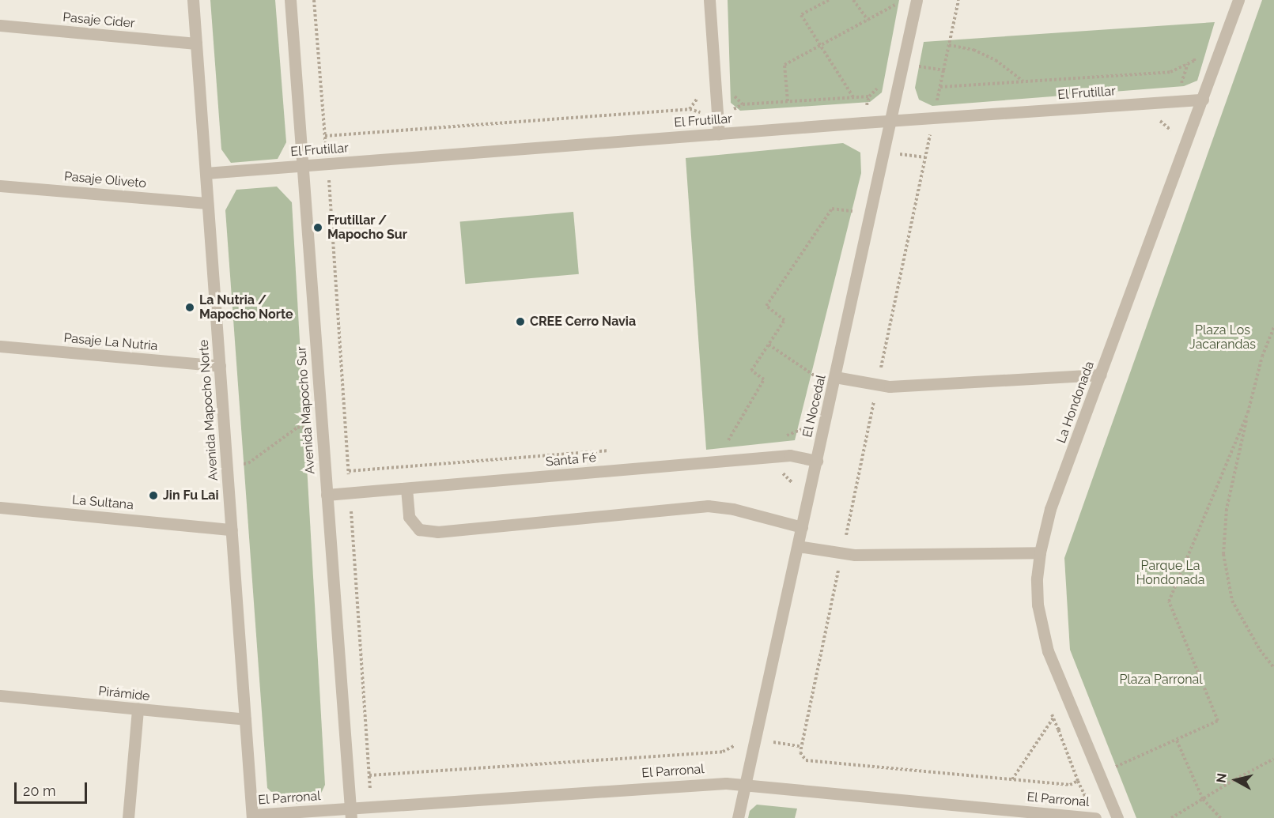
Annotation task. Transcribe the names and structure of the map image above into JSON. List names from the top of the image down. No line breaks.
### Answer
{"streets":{"street":["Pasaje Cider","El Frutillar","Pasaje Oliveto","Pasaje La Nutria","La Hondonada","El Nocedal","Avenida Mapocho Norte","Avenida Mapocho Sur","Santa Fé","La Sultana","Pirámide","El Parronal"]},"crossings":[["Pasaje Cider","Avenida Mapocho Norte"],["El Frutillar","La Hondonada"],["El Frutillar","El Nocedal"],["El Frutillar","Avenida Mapocho Norte"],["El Frutillar","Avenida Mapocho Sur"],["Pasaje Oliveto","Avenida Mapocho Norte"],["Pasaje La Nutria","Avenida Mapocho Norte"],["El Nocedal","Santa Fé"],["El Nocedal","El Parronal"],["Avenida Mapocho Norte","La Sultana"],["Avenida Mapocho Norte","Pirámide"],["Avenida Mapocho Norte","El Parronal"],["Avenida Mapocho Sur","Santa Fé"],["Avenida Mapocho Sur","El Parronal"]],"parks":["Plaza Los Jacarandas","Parque La Hondonada","Plaza Parronal"],"places":["Frutillar / Mapocho Sur","La Nutria / Mapocho Norte","CREE Cerro Navia","Jin Fu Lai"],"scale_bar":"20 m","north":"left"}
